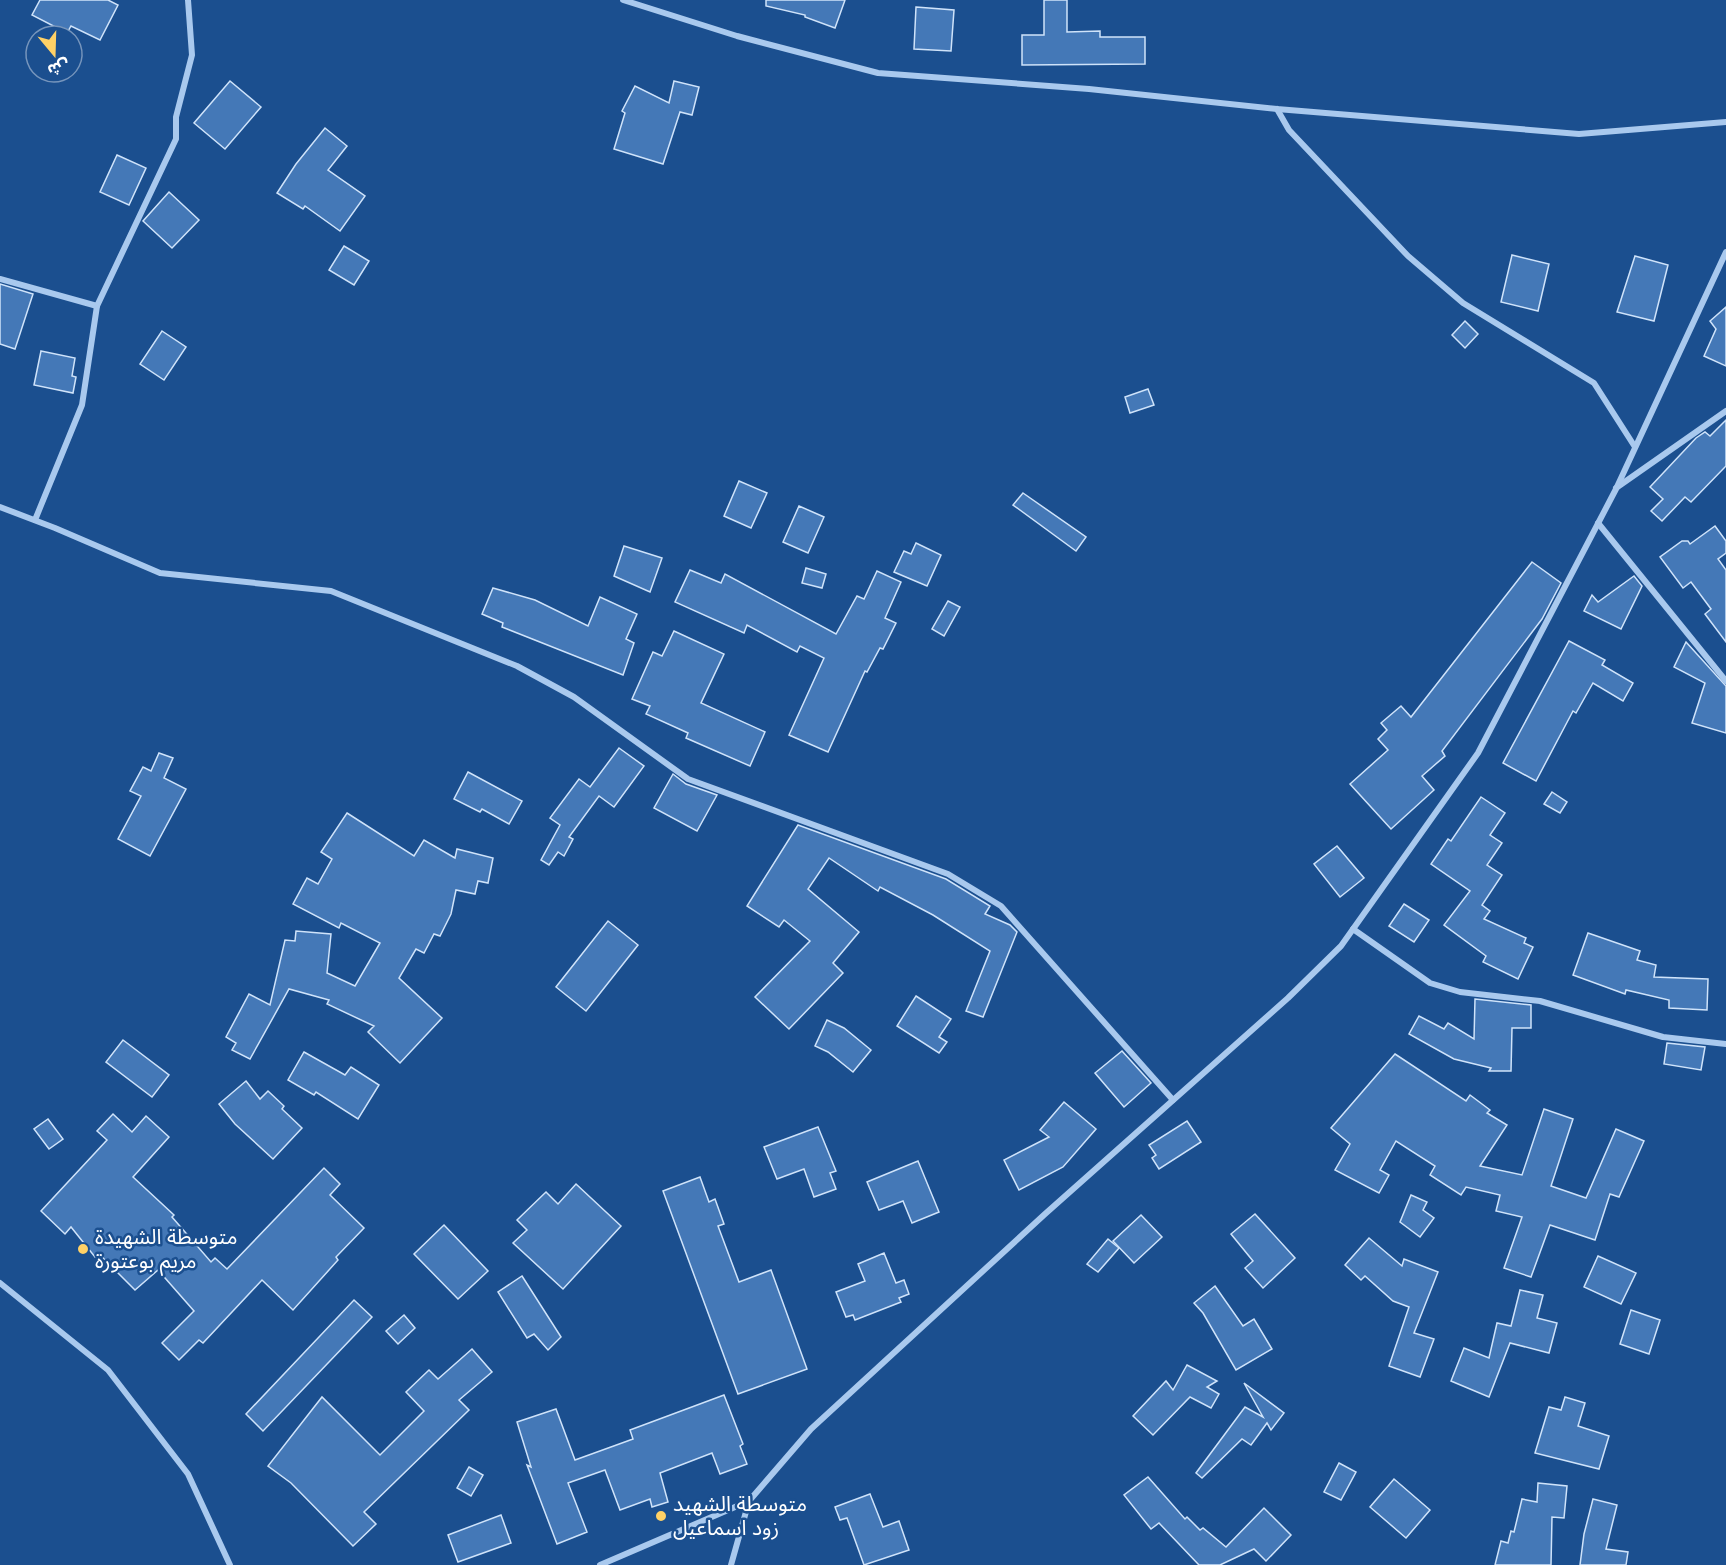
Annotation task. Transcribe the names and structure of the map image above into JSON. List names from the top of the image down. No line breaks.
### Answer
{"places":["متوسطة الشهيدة مريم بوعتورة","متوسطة الشهيد زود اسماعيل"],"north":"bottom"}
